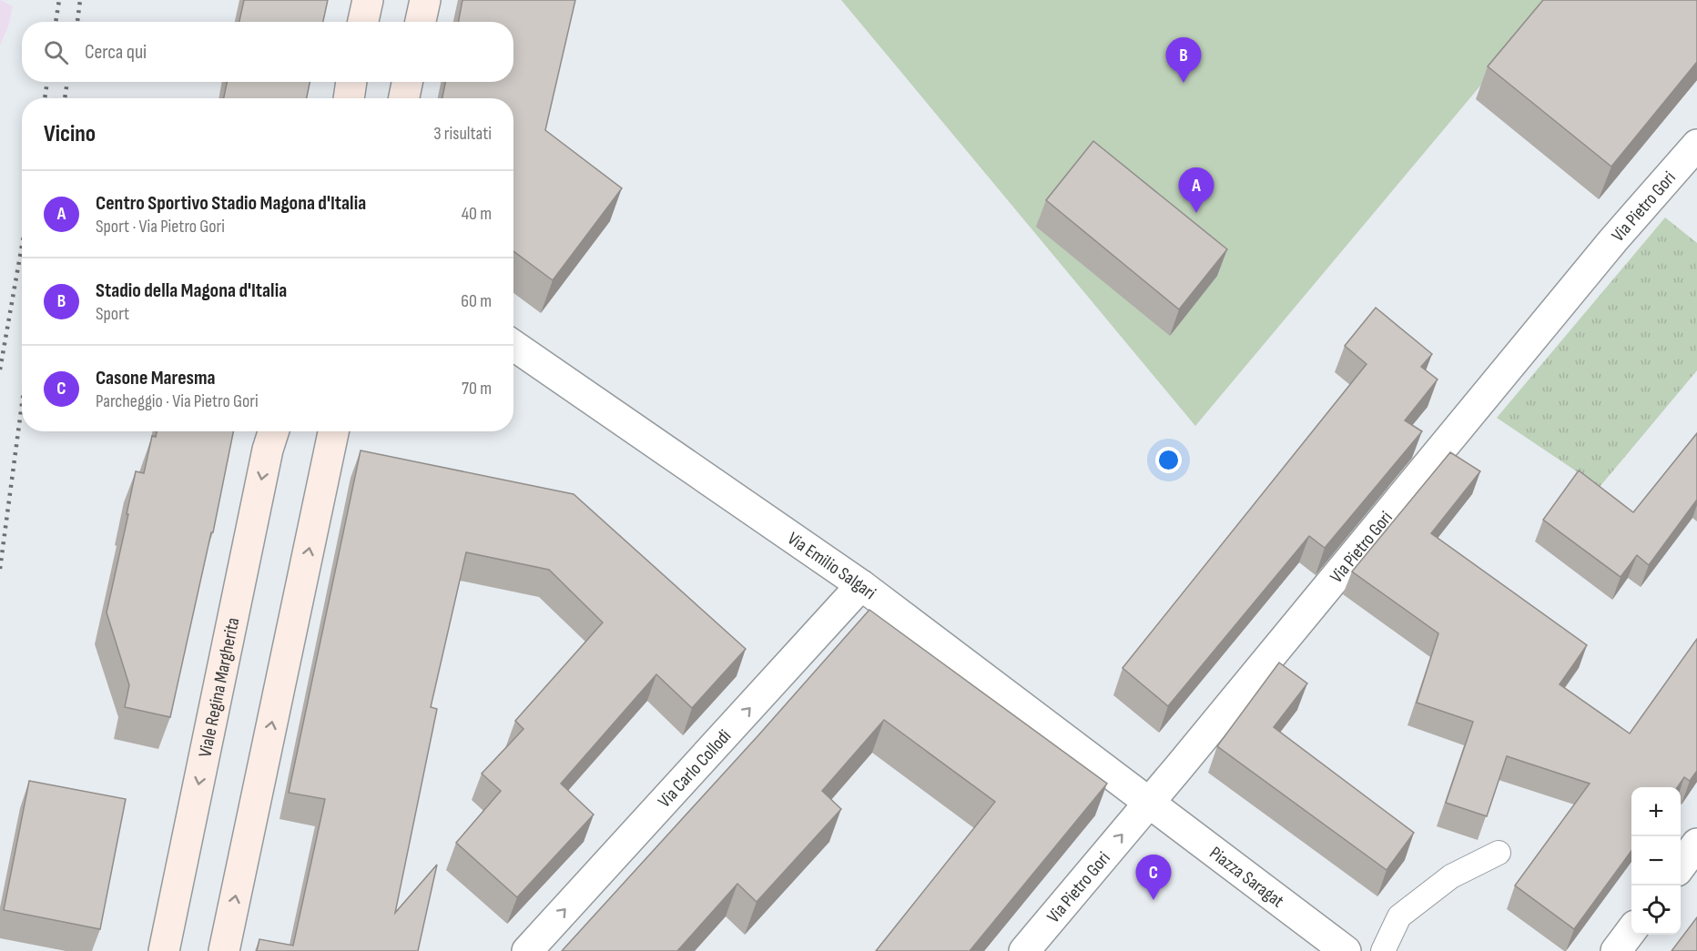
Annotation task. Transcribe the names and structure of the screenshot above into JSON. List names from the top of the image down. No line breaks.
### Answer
{"streets":{"street":["Via Pietro Gori","Via Emilio Salgari","Viale Regina Margherita","Via Carlo Collodi","Piazza Saragat"]},"crossings":[["Via Pietro Gori","Via Emilio Salgari"],["Via Pietro Gori","Piazza Saragat"],["Via Emilio Salgari","Via Carlo Collodi"],["Via Emilio Salgari","Piazza Saragat"]],"one_way":["Via Carlo Collodi"],"page":{"search":"Cerca qui","pins":["B","A","C"],"heading":["Vicino","3 risultati"],"list":[{"mark":"A","name":"Centro Sportivo Stadio Magona d'Italia","note":"Sport · Via Pietro Gori","value":"40 m"},{"mark":"B","name":"Stadio della Magona d'Italia","note":"Sport","value":"60 m"},{"mark":"C","name":"Casone Maresma","note":"Parcheggio · Via Pietro Gori","value":"70 m"}],"map_buttons":["+","−"]}}
